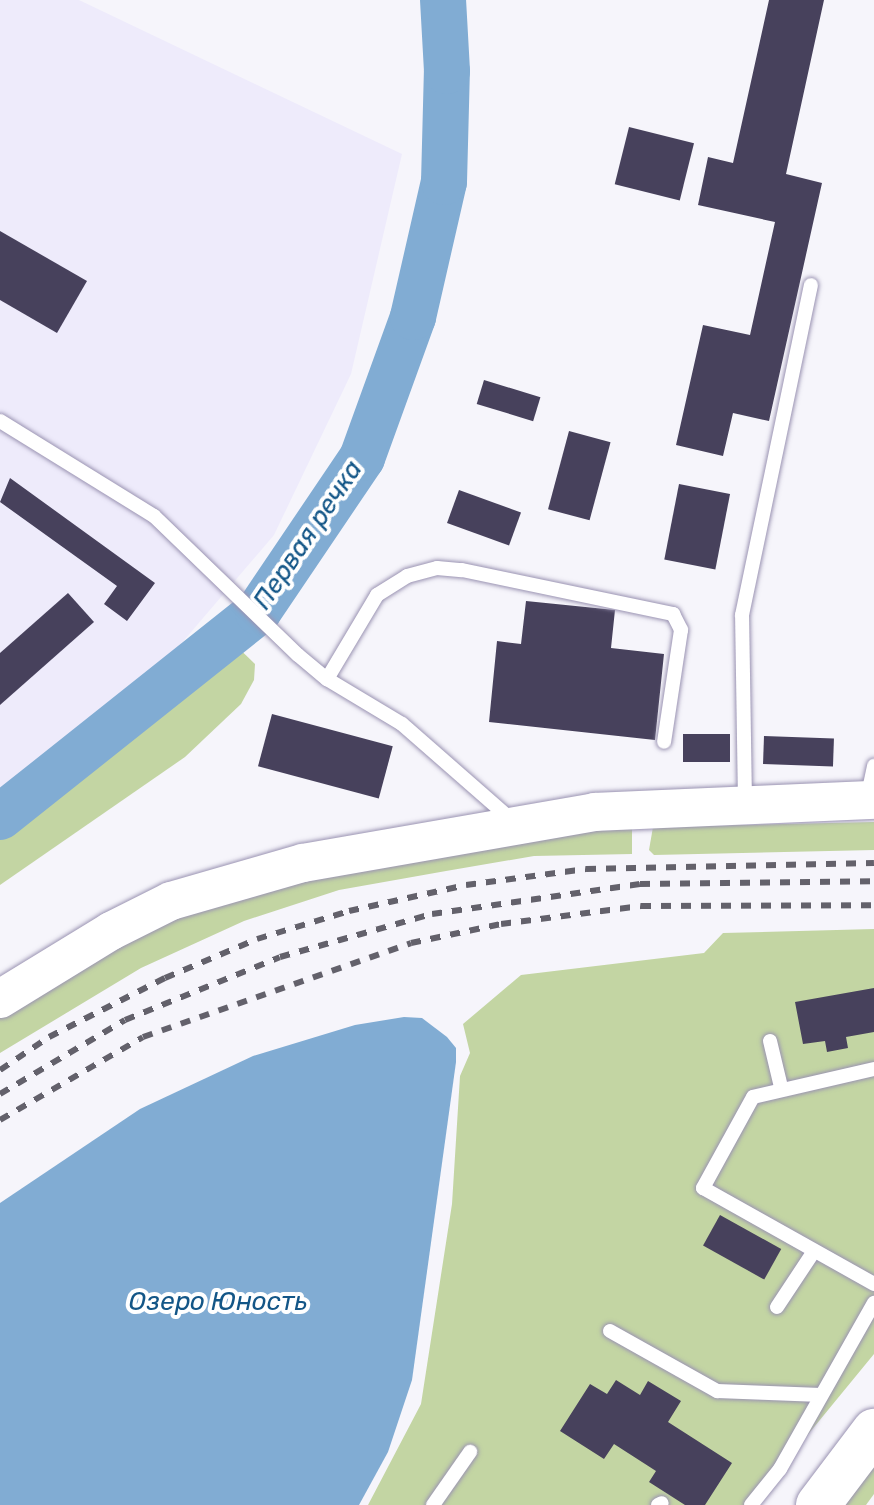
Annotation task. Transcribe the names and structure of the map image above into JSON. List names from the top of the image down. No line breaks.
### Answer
{"water":["Первая речка","Озеро Юность"]}
